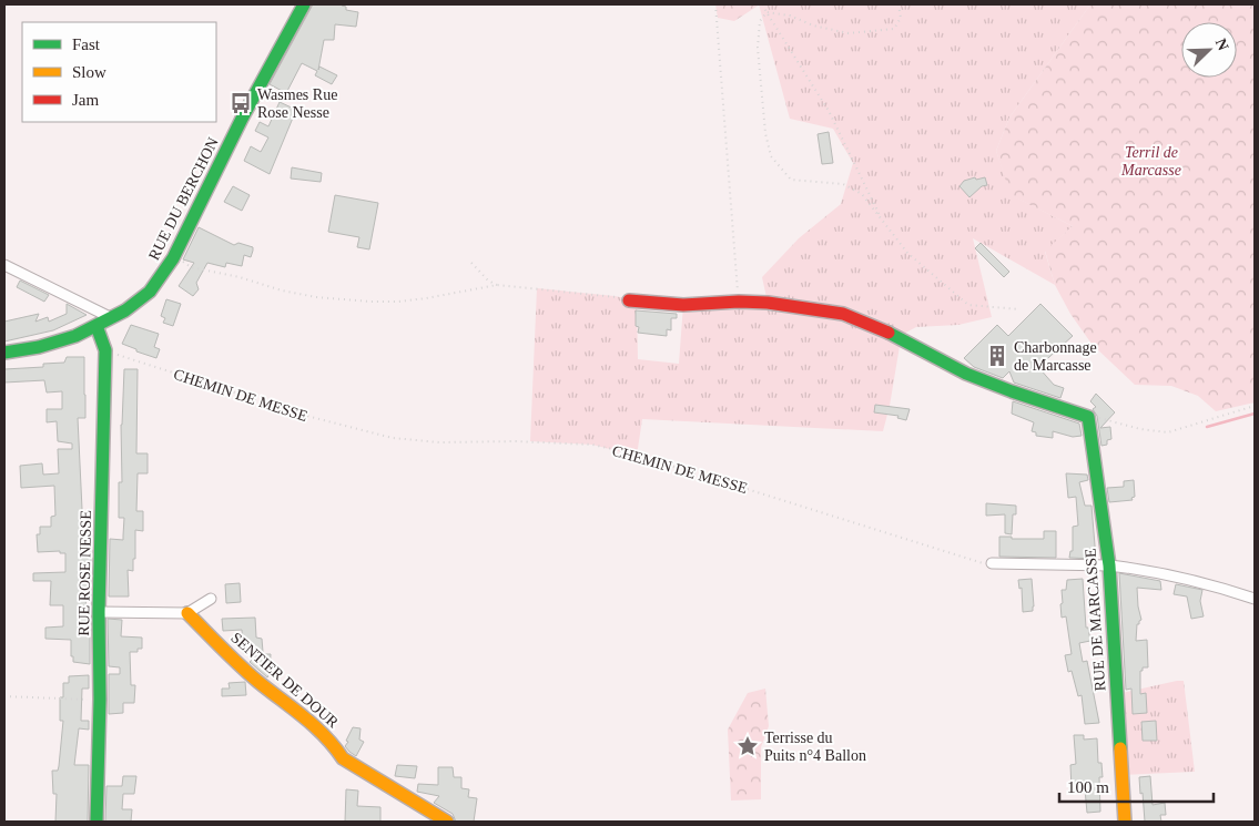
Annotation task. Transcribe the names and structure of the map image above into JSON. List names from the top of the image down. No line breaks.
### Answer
{"streets":{"street":["RUE DU BERCHON","RUE ROSE NESSE","RUE DE MARCASSE","SENTIER DE DOUR"],"path":["CHEMIN DE MESSE"]},"crossings":[["RUE DU BERCHON","RUE ROSE NESSE"],["CHEMIN DE MESSE","RUE ROSE NESSE"]],"parks":["Terril de Marcasse"],"places":{"bus stop":["Wasmes Rue Rose Nesse"],"building":["Charbonnage de Marcasse"],"place":["Terrisse du Puits n°4 Ballon"]},"legend":["Fast","Slow","Jam"],"scale_bar":"100 m","north":"top right"}
